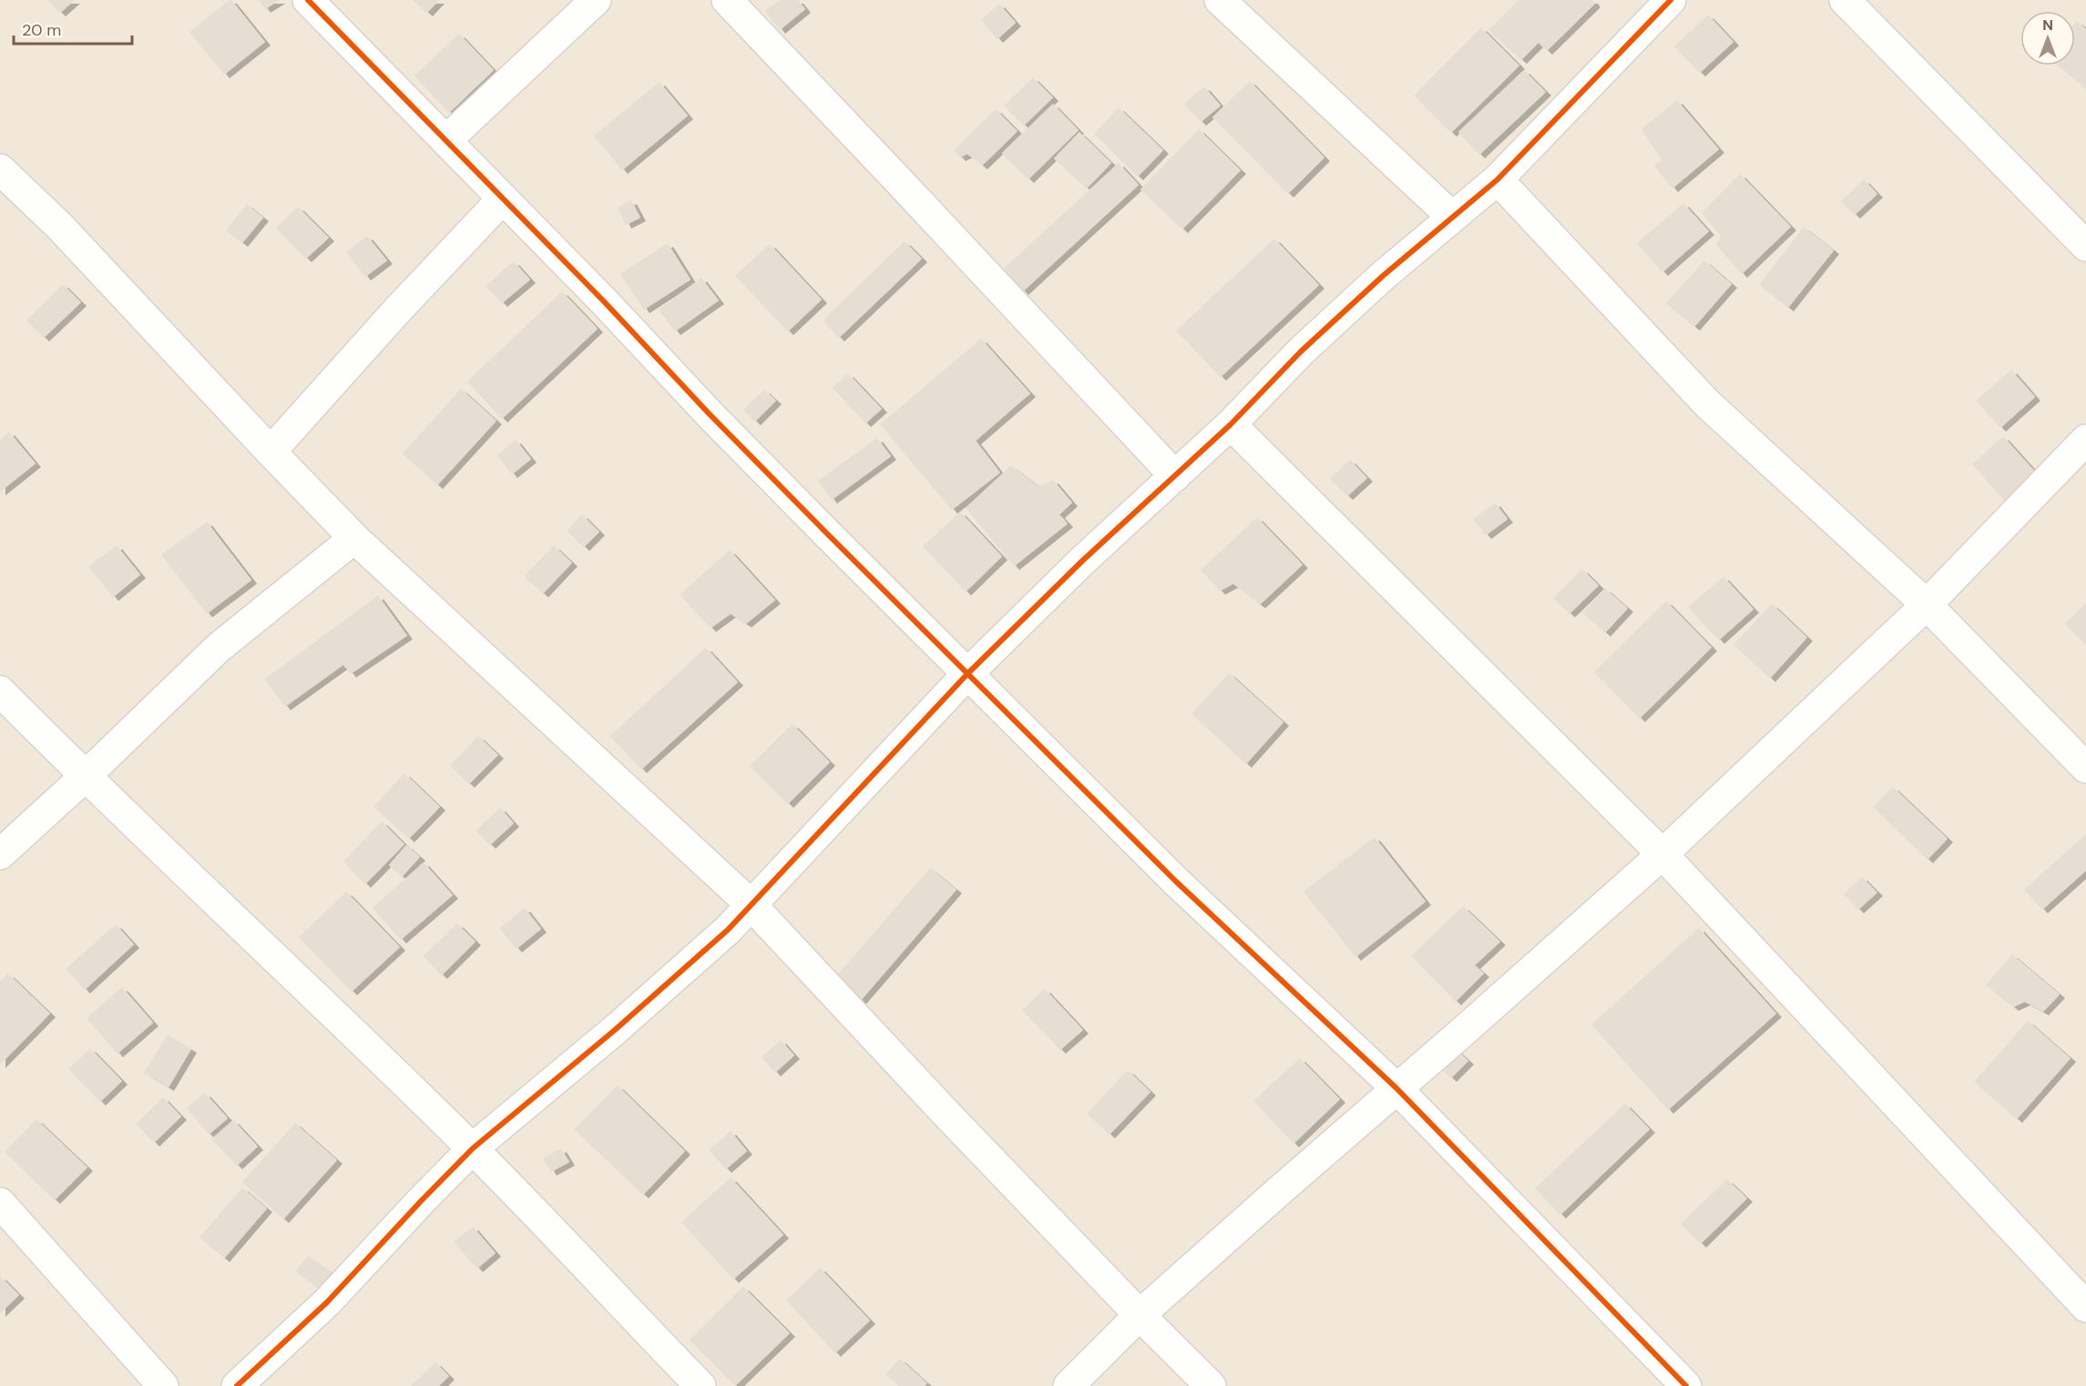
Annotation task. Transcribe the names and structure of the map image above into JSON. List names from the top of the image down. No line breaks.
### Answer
{"scale_bar":"20 m","north":"top"}
